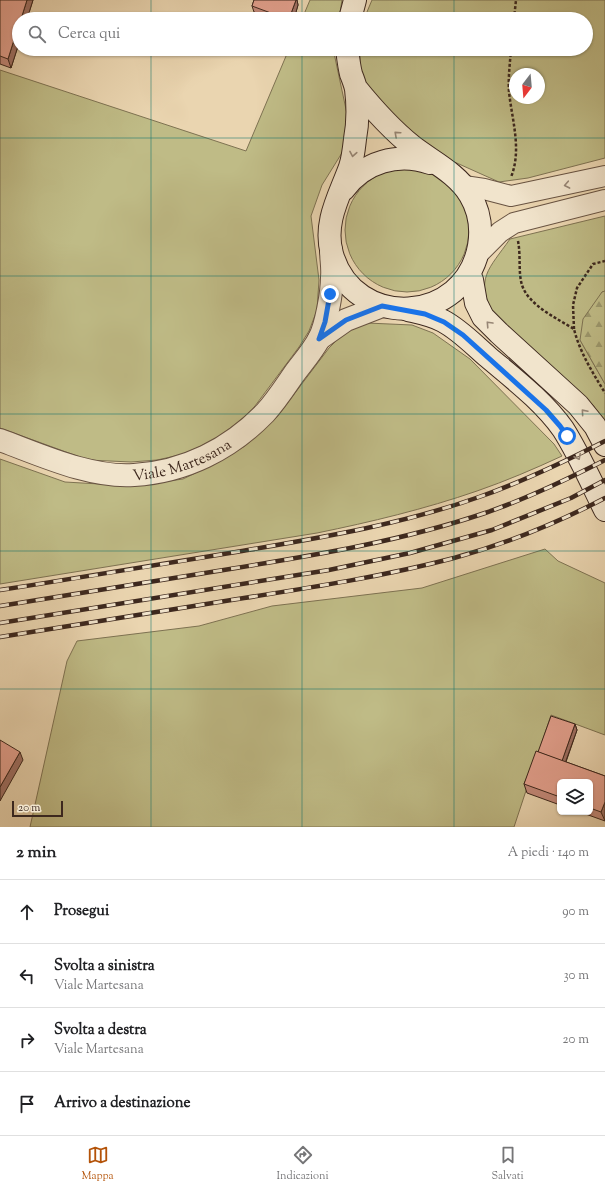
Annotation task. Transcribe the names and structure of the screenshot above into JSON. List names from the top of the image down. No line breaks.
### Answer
{"streets":{"main road":["Viale Martesana"]},"scale_bar":"20 m","north":"bottom","page":{"search":"Cerca qui","scale":"20 m","heading":["2 min","A piedi · 140 m"],"list":[["Prosegui","90 m"],["Svolta a sinistra","Viale Martesana","30 m"],["Svolta a destra","Viale Martesana","20 m"],"Arrivo a destinazione"],"nav":["Mappa","Indicazioni","Salvati"]}}
